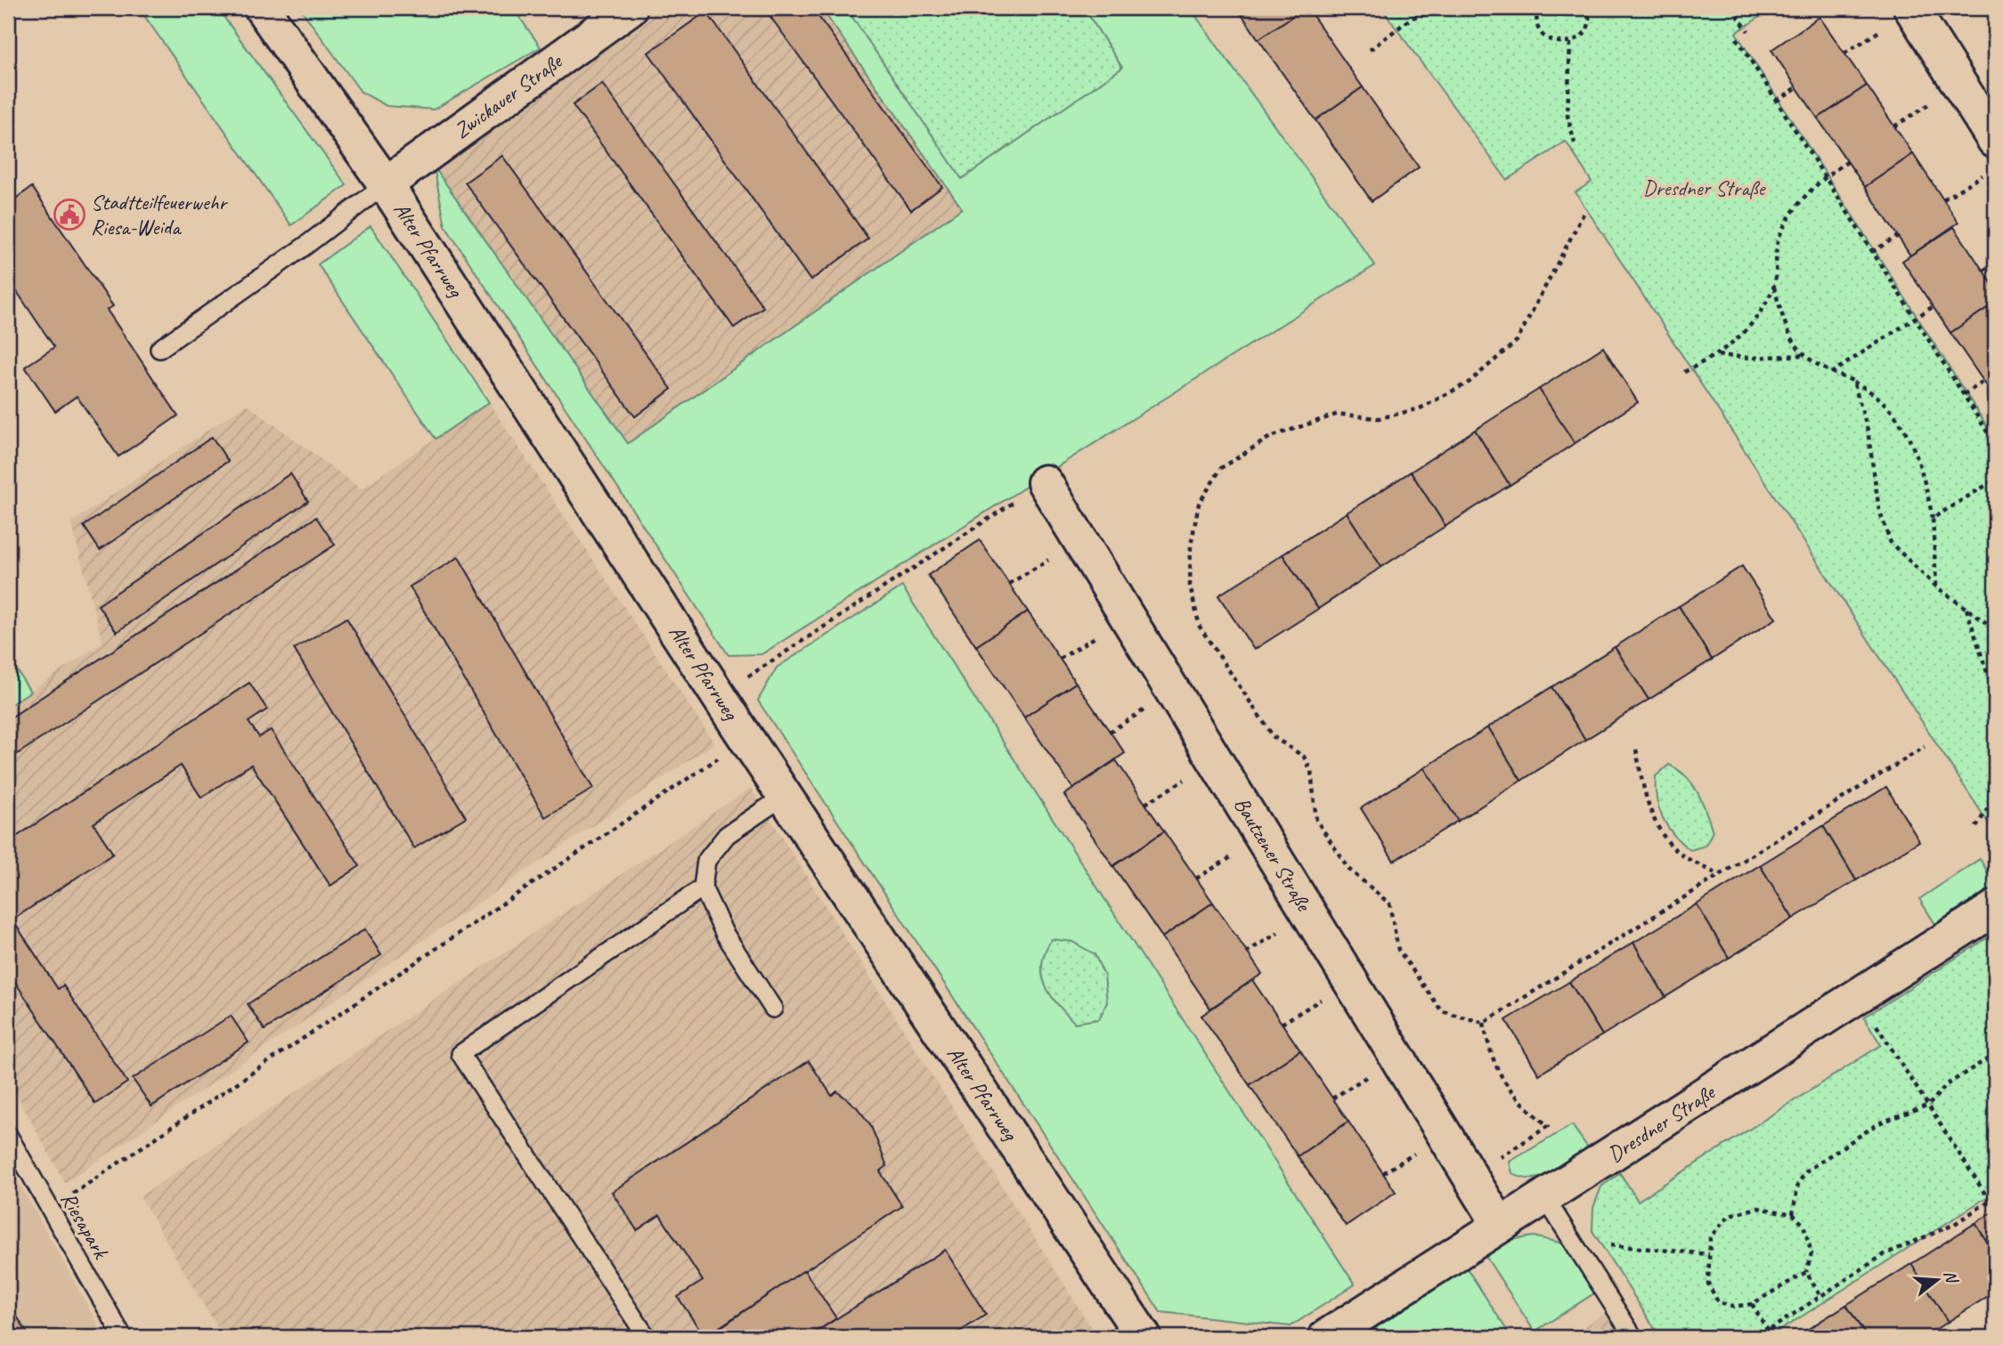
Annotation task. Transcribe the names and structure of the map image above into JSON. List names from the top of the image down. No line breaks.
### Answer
{"streets":{"street":["Zwickauer Straße","Alter Pfarrweg","Bautzener Straße","Dresdner Straße"],"lane":["Riesapark"]},"crossings":[["Zwickauer Straße","Alter Pfarrweg"],["Bautzener Straße","Dresdner Straße"]],"parks":["Dresdner Straße"],"places":{"public building":["Stadtteilfeuerwehr Riesa-Weida"]},"north":"right"}
